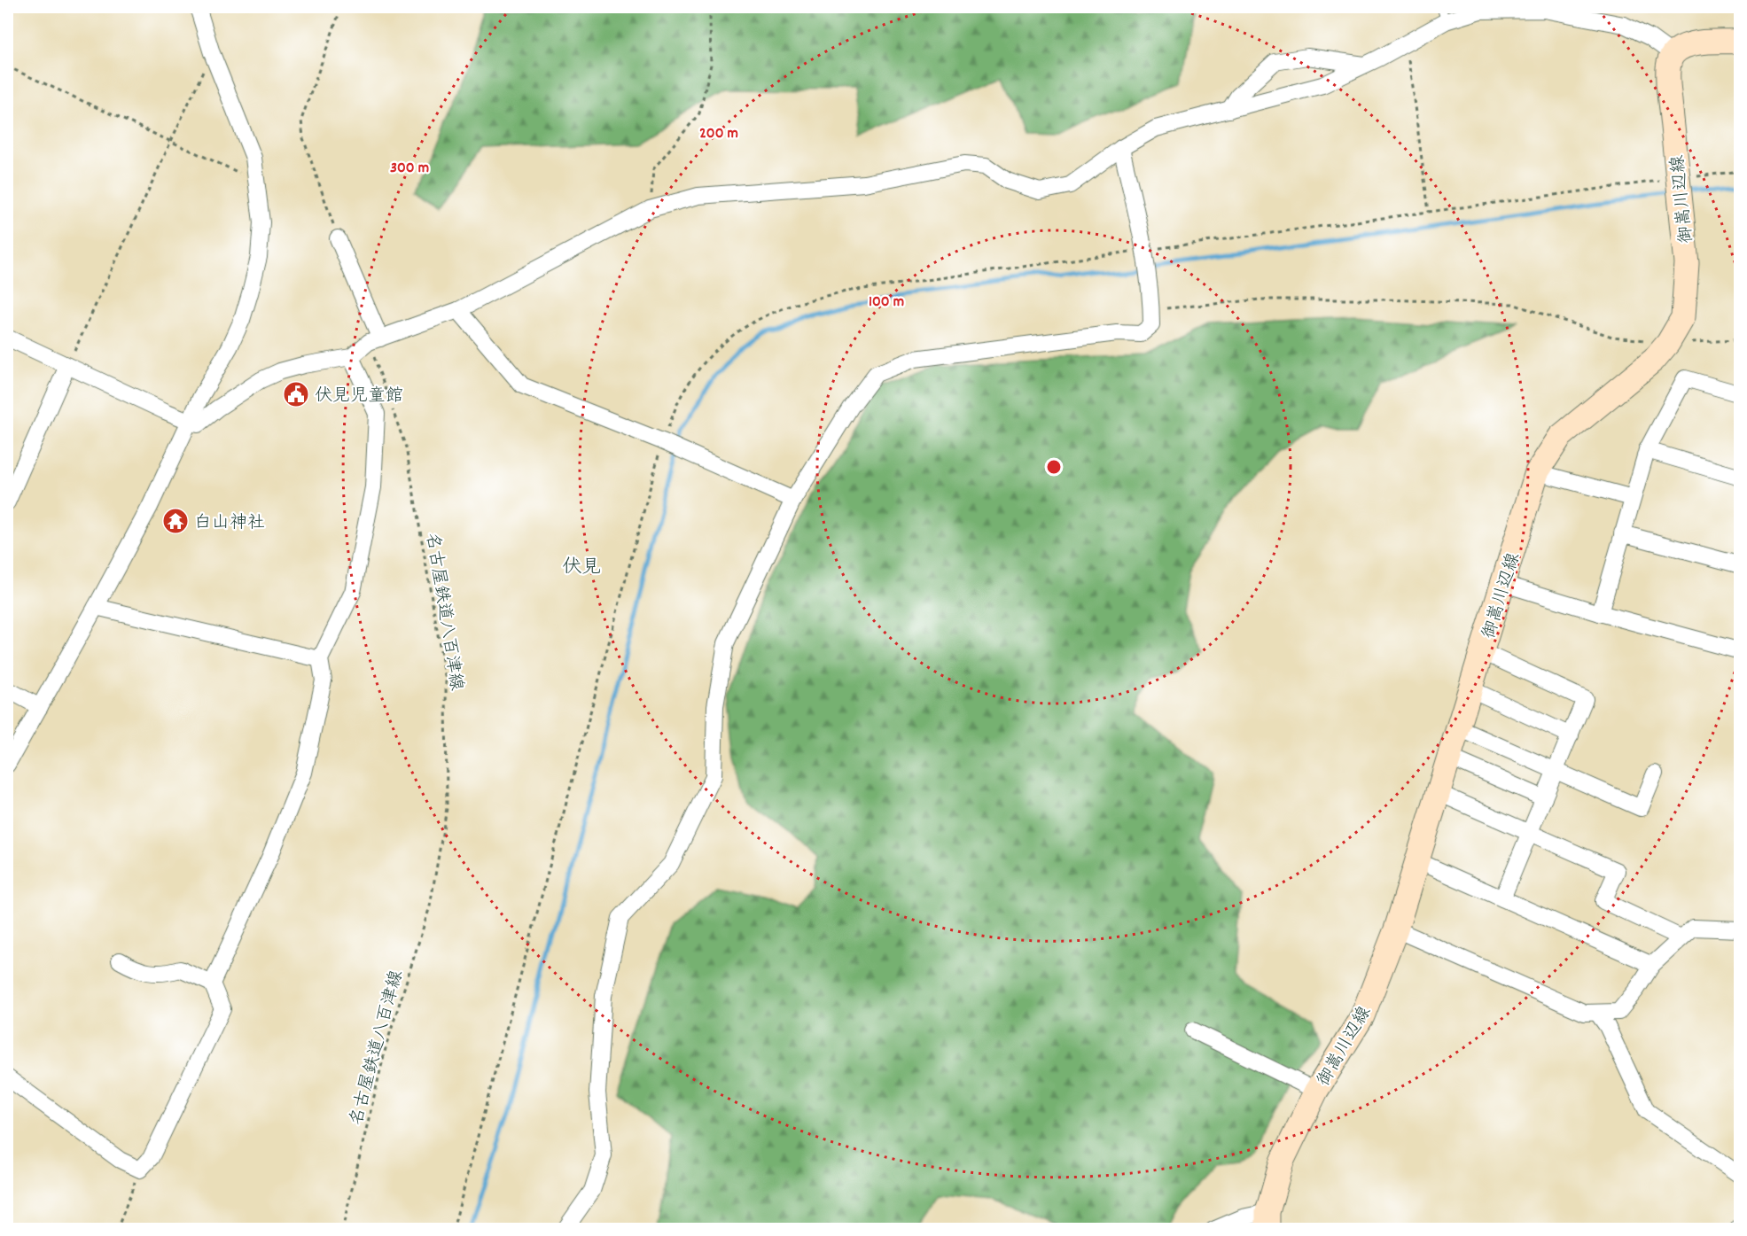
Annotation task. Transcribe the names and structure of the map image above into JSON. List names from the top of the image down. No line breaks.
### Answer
{"streets":{"main road":["御嵩川辺線"],"path":["名古屋鉄道八百津線"]},"districts":["伏見"],"places":{"public building":["伏見児童館"],"temple":["白山神社"]},"rings":["200 m","300 m","100 m"]}
